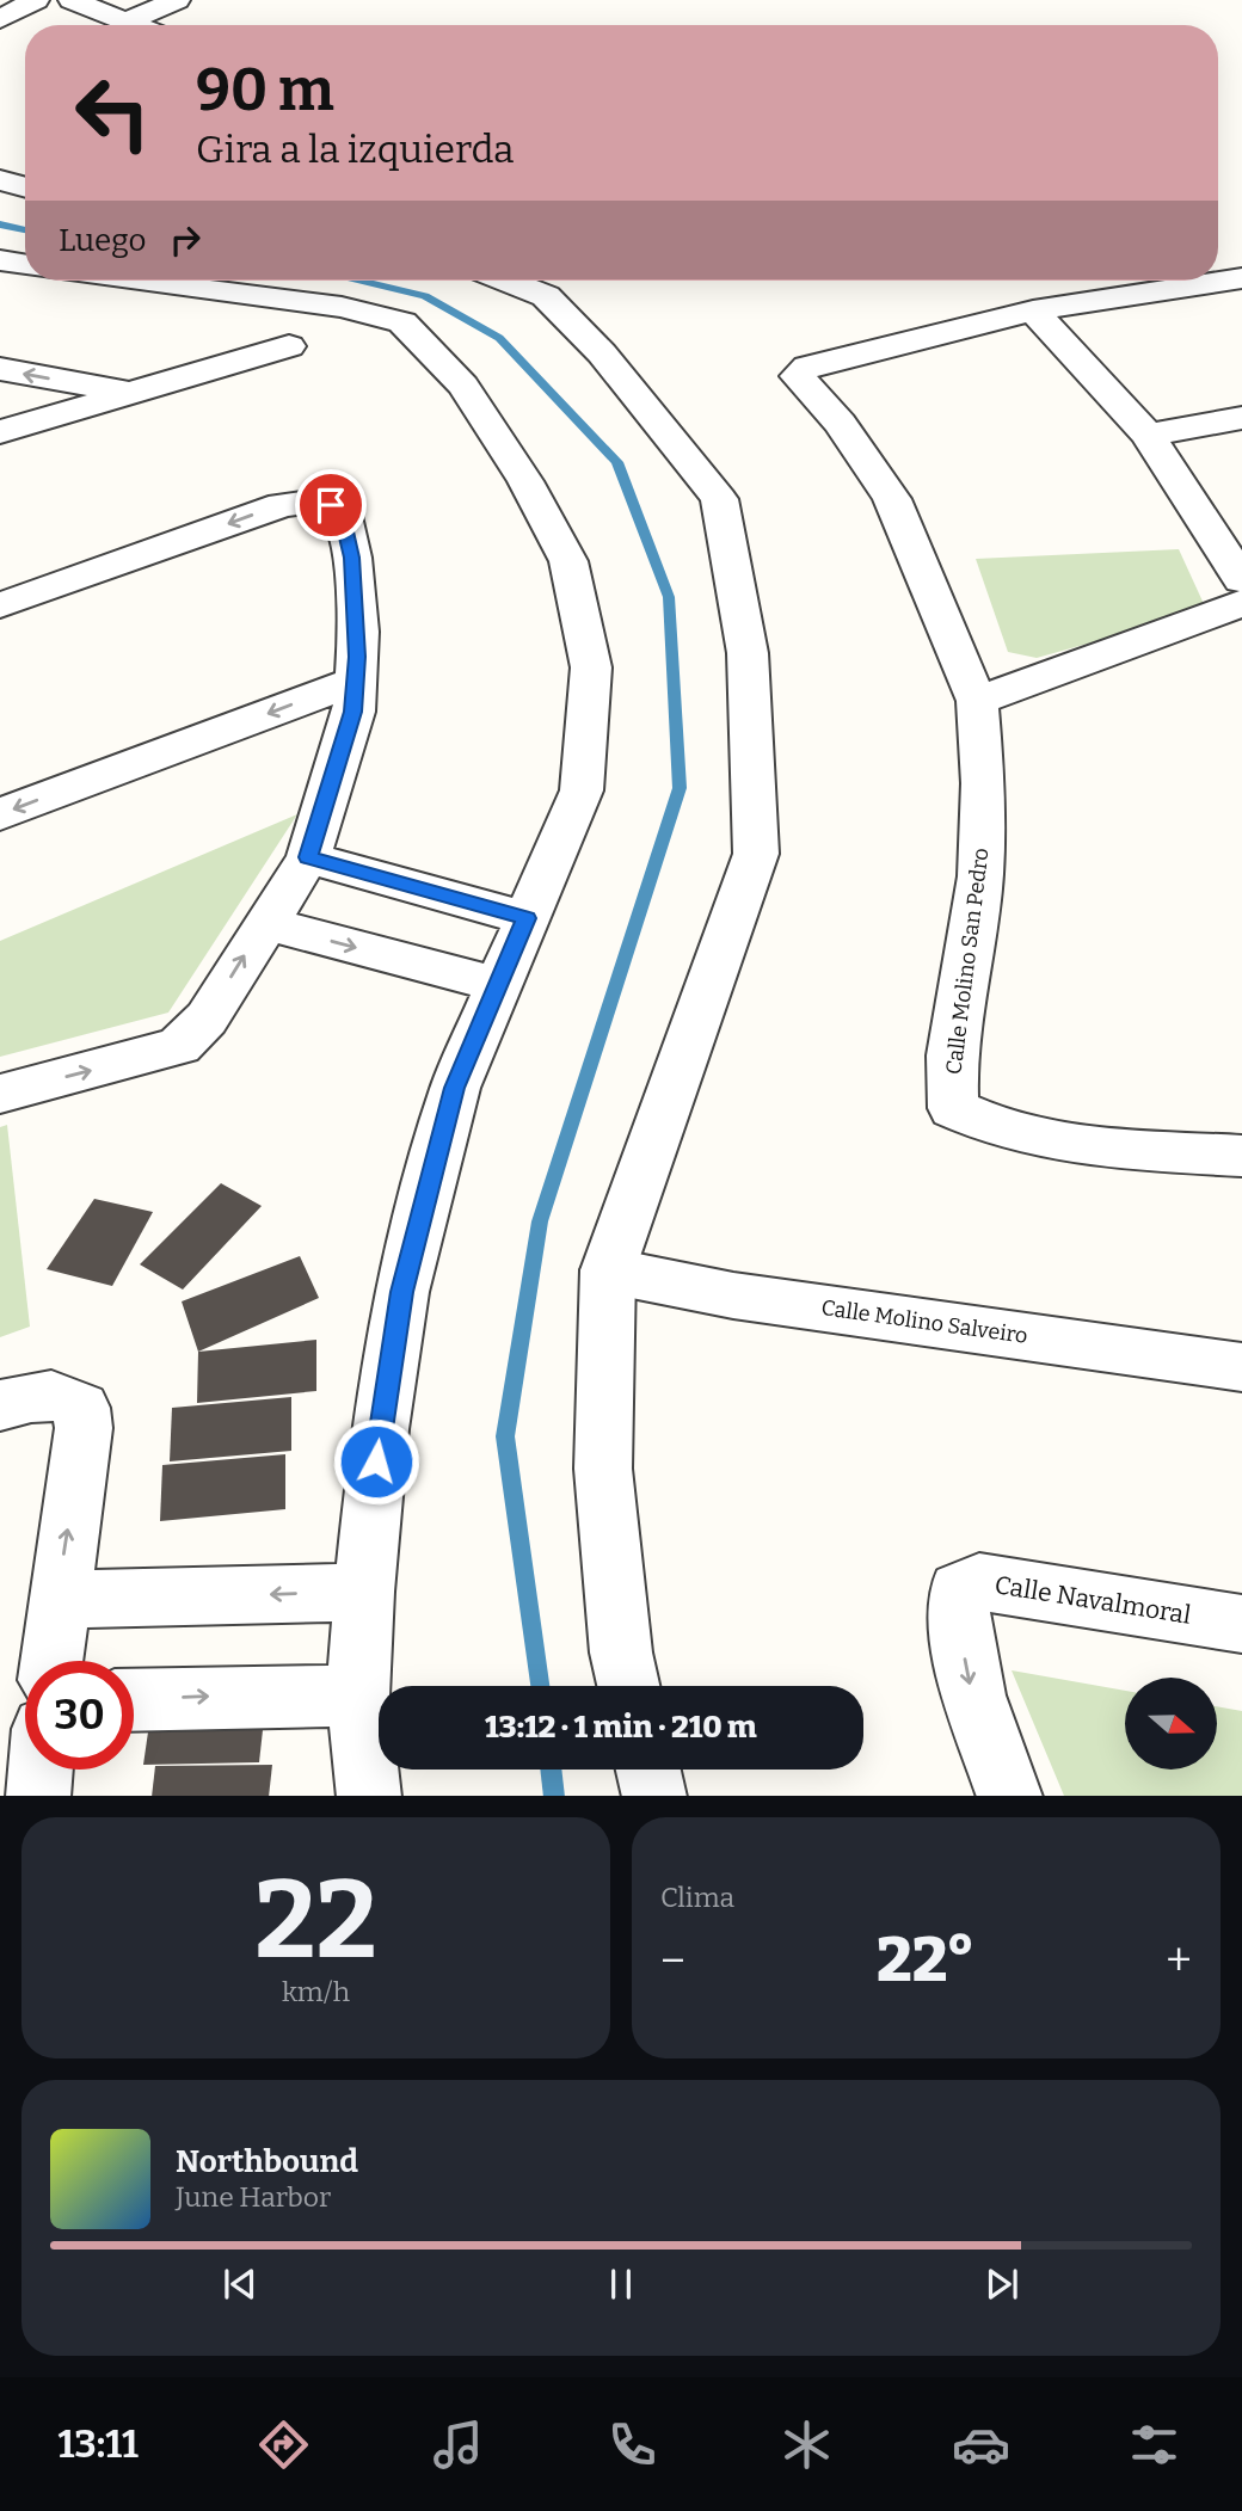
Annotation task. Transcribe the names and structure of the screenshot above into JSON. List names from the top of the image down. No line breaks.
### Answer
{"streets":{"street":["Calle Molino San Pedro","Calle Molino Salveiro","Calle Navalmoral"]},"north":"right","page":{"turn":["90 m","Gira a la izquierda"],"then":"Luego","limit":"30","trip":"13:12 · 1 min · 210 m","tile":[["22","km/h"],"Clima"],"heat":["−","22°","+"],"song":["Northbound","June Harbor"],"tabs":"13:11"}}
